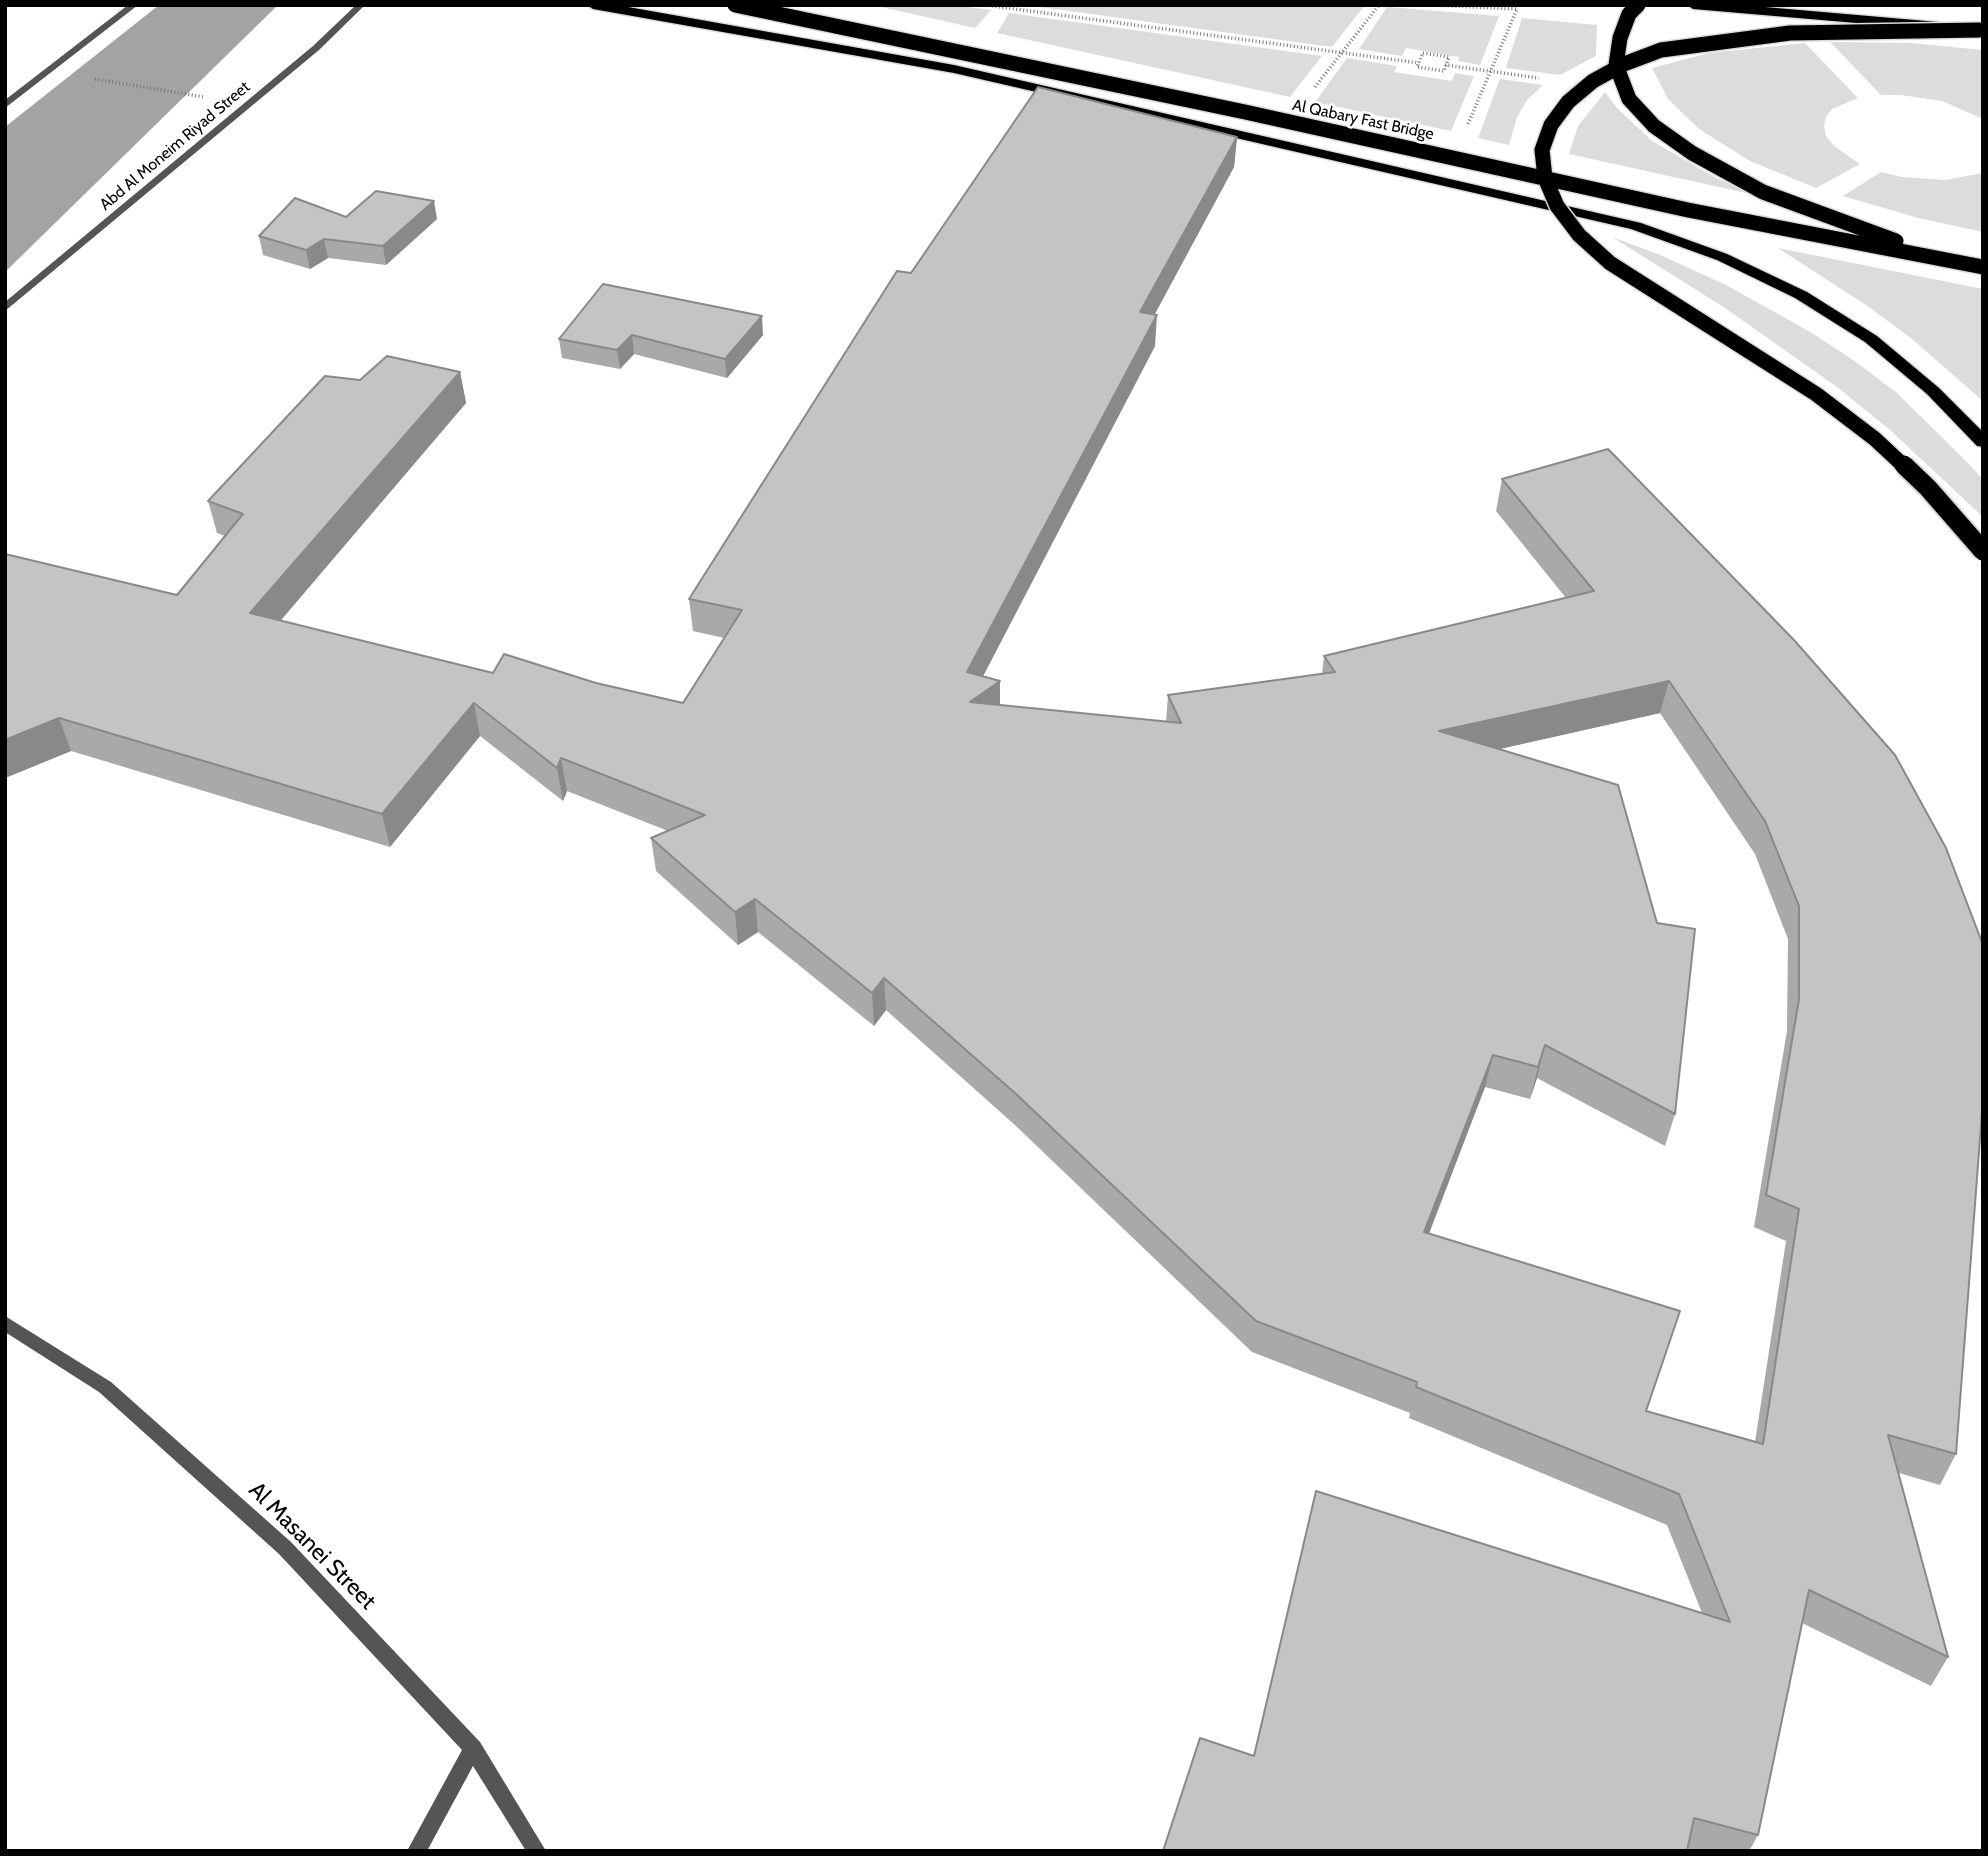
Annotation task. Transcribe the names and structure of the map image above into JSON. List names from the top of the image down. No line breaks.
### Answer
{"streets":{"highway":["Al Qabary Fast Bridge"],"lane":["Abd Al Moneim Riyad Street","Al Masanei Street"]}}
